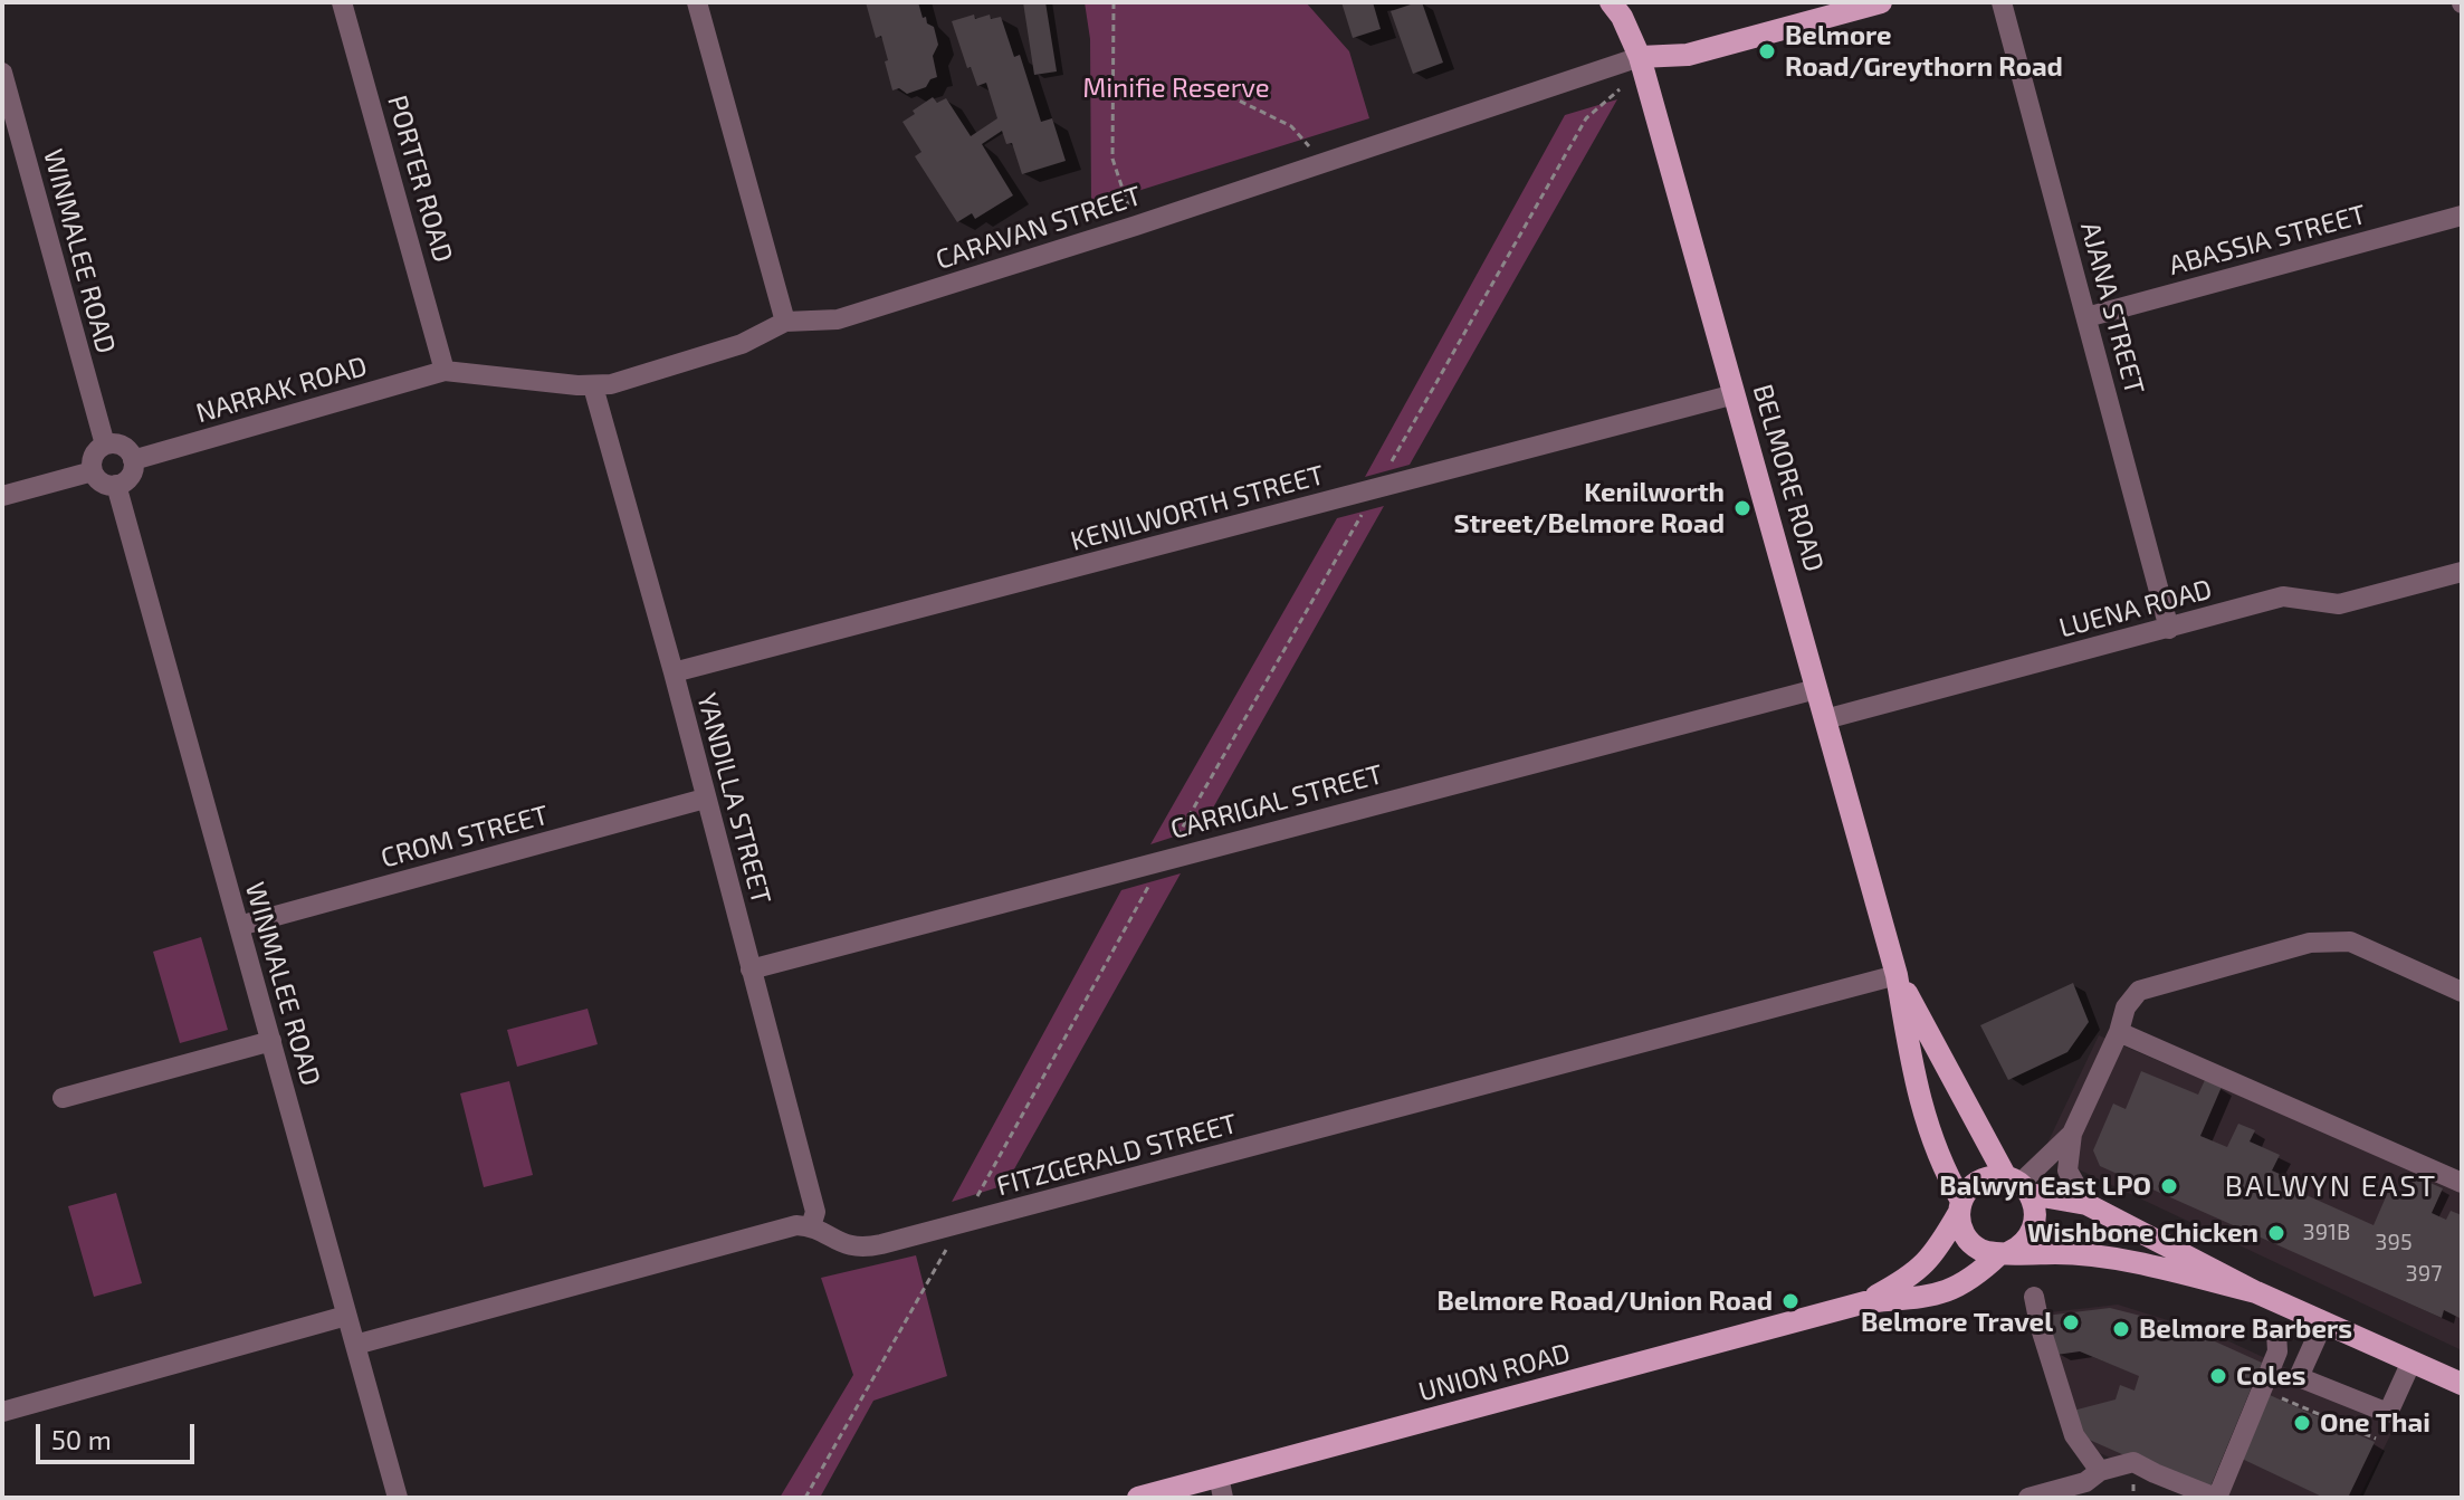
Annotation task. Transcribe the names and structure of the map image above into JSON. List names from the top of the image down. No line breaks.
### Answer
{"streets":{"main road":["BELMORE ROAD","UNION ROAD"],"street":["PORTER ROAD","CARAVAN STREET","ABASSIA STREET","WINMALEE ROAD","AJANA STREET","NARRAK ROAD","KENILWORTH STREET","LUENA ROAD","YANDILLA STREET","CARRIGAL STREET","CROM STREET","FITZGERALD STREET"]},"crossings":[["PORTER ROAD","CARAVAN STREET"],["PORTER ROAD","NARRAK ROAD"],["CARAVAN STREET","NARRAK ROAD"],["CARAVAN STREET","BELMORE ROAD"],["CARAVAN STREET","YANDILLA STREET"],["ABASSIA STREET","AJANA STREET"],["WINMALEE ROAD","NARRAK ROAD"],["WINMALEE ROAD","CROM STREET"],["AJANA STREET","LUENA ROAD"],["BELMORE ROAD","KENILWORTH STREET"],["BELMORE ROAD","LUENA ROAD"],["BELMORE ROAD","CARRIGAL STREET"],["BELMORE ROAD","FITZGERALD STREET"],["BELMORE ROAD","UNION ROAD"],["KENILWORTH STREET","YANDILLA STREET"],["YANDILLA STREET","CARRIGAL STREET"],["YANDILLA STREET","CROM STREET"],["YANDILLA STREET","FITZGERALD STREET"]],"districts":["BALWYN EAST"],"parks":["Minifie Reserve"],"places":["Belmore Road/Greythorn Road","Kenilworth Street/Belmore Road","Balwyn East LPO","Wishbone Chicken","Belmore Road/Union Road","Belmore Travel","Belmore Barbers","Coles","One Thai"],"house_numbers":["391B","395","397"],"scale_bar":"50 m"}
